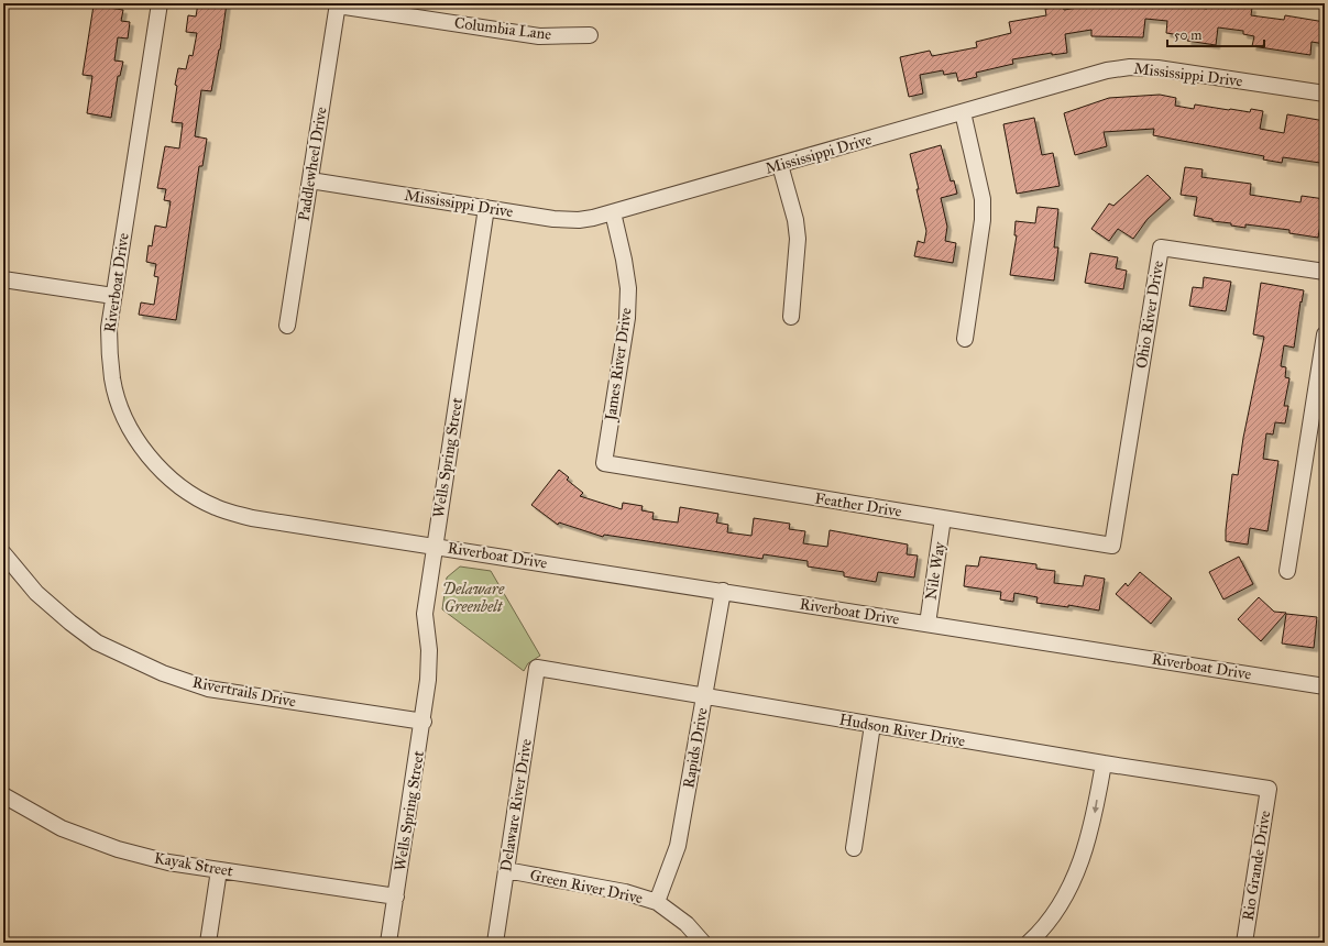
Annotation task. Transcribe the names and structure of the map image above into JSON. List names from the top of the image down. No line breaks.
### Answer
{"streets":{"street":["Columbia Lane","Mississippi Drive","Paddlewheel Drive","Riverboat Drive","Ohio River Drive","James River Drive","Wells Spring Street","Feather Drive","Nile Way","Rivertrails Drive","Hudson River Drive","Rapids Drive","Delaware River Drive","Kayak Street","Rio Grande Drive","Green River Drive"]},"crossings":[["Columbia Lane","Paddlewheel Drive"],["Mississippi Drive","Paddlewheel Drive"],["Mississippi Drive","James River Drive"],["Mississippi Drive","Wells Spring Street"],["Riverboat Drive","Wells Spring Street"],["Riverboat Drive","Nile Way"],["Riverboat Drive","Rapids Drive"],["Ohio River Drive","Feather Drive"],["James River Drive","Feather Drive"],["Wells Spring Street","Rivertrails Drive"],["Wells Spring Street","Kayak Street"],["Feather Drive","Nile Way"],["Hudson River Drive","Rapids Drive"],["Hudson River Drive","Delaware River Drive"],["Hudson River Drive","Rio Grande Drive"],["Rapids Drive","Green River Drive"],["Delaware River Drive","Green River Drive"]],"parks":["Delaware Greenbelt"],"scale_bar":"50 m"}
